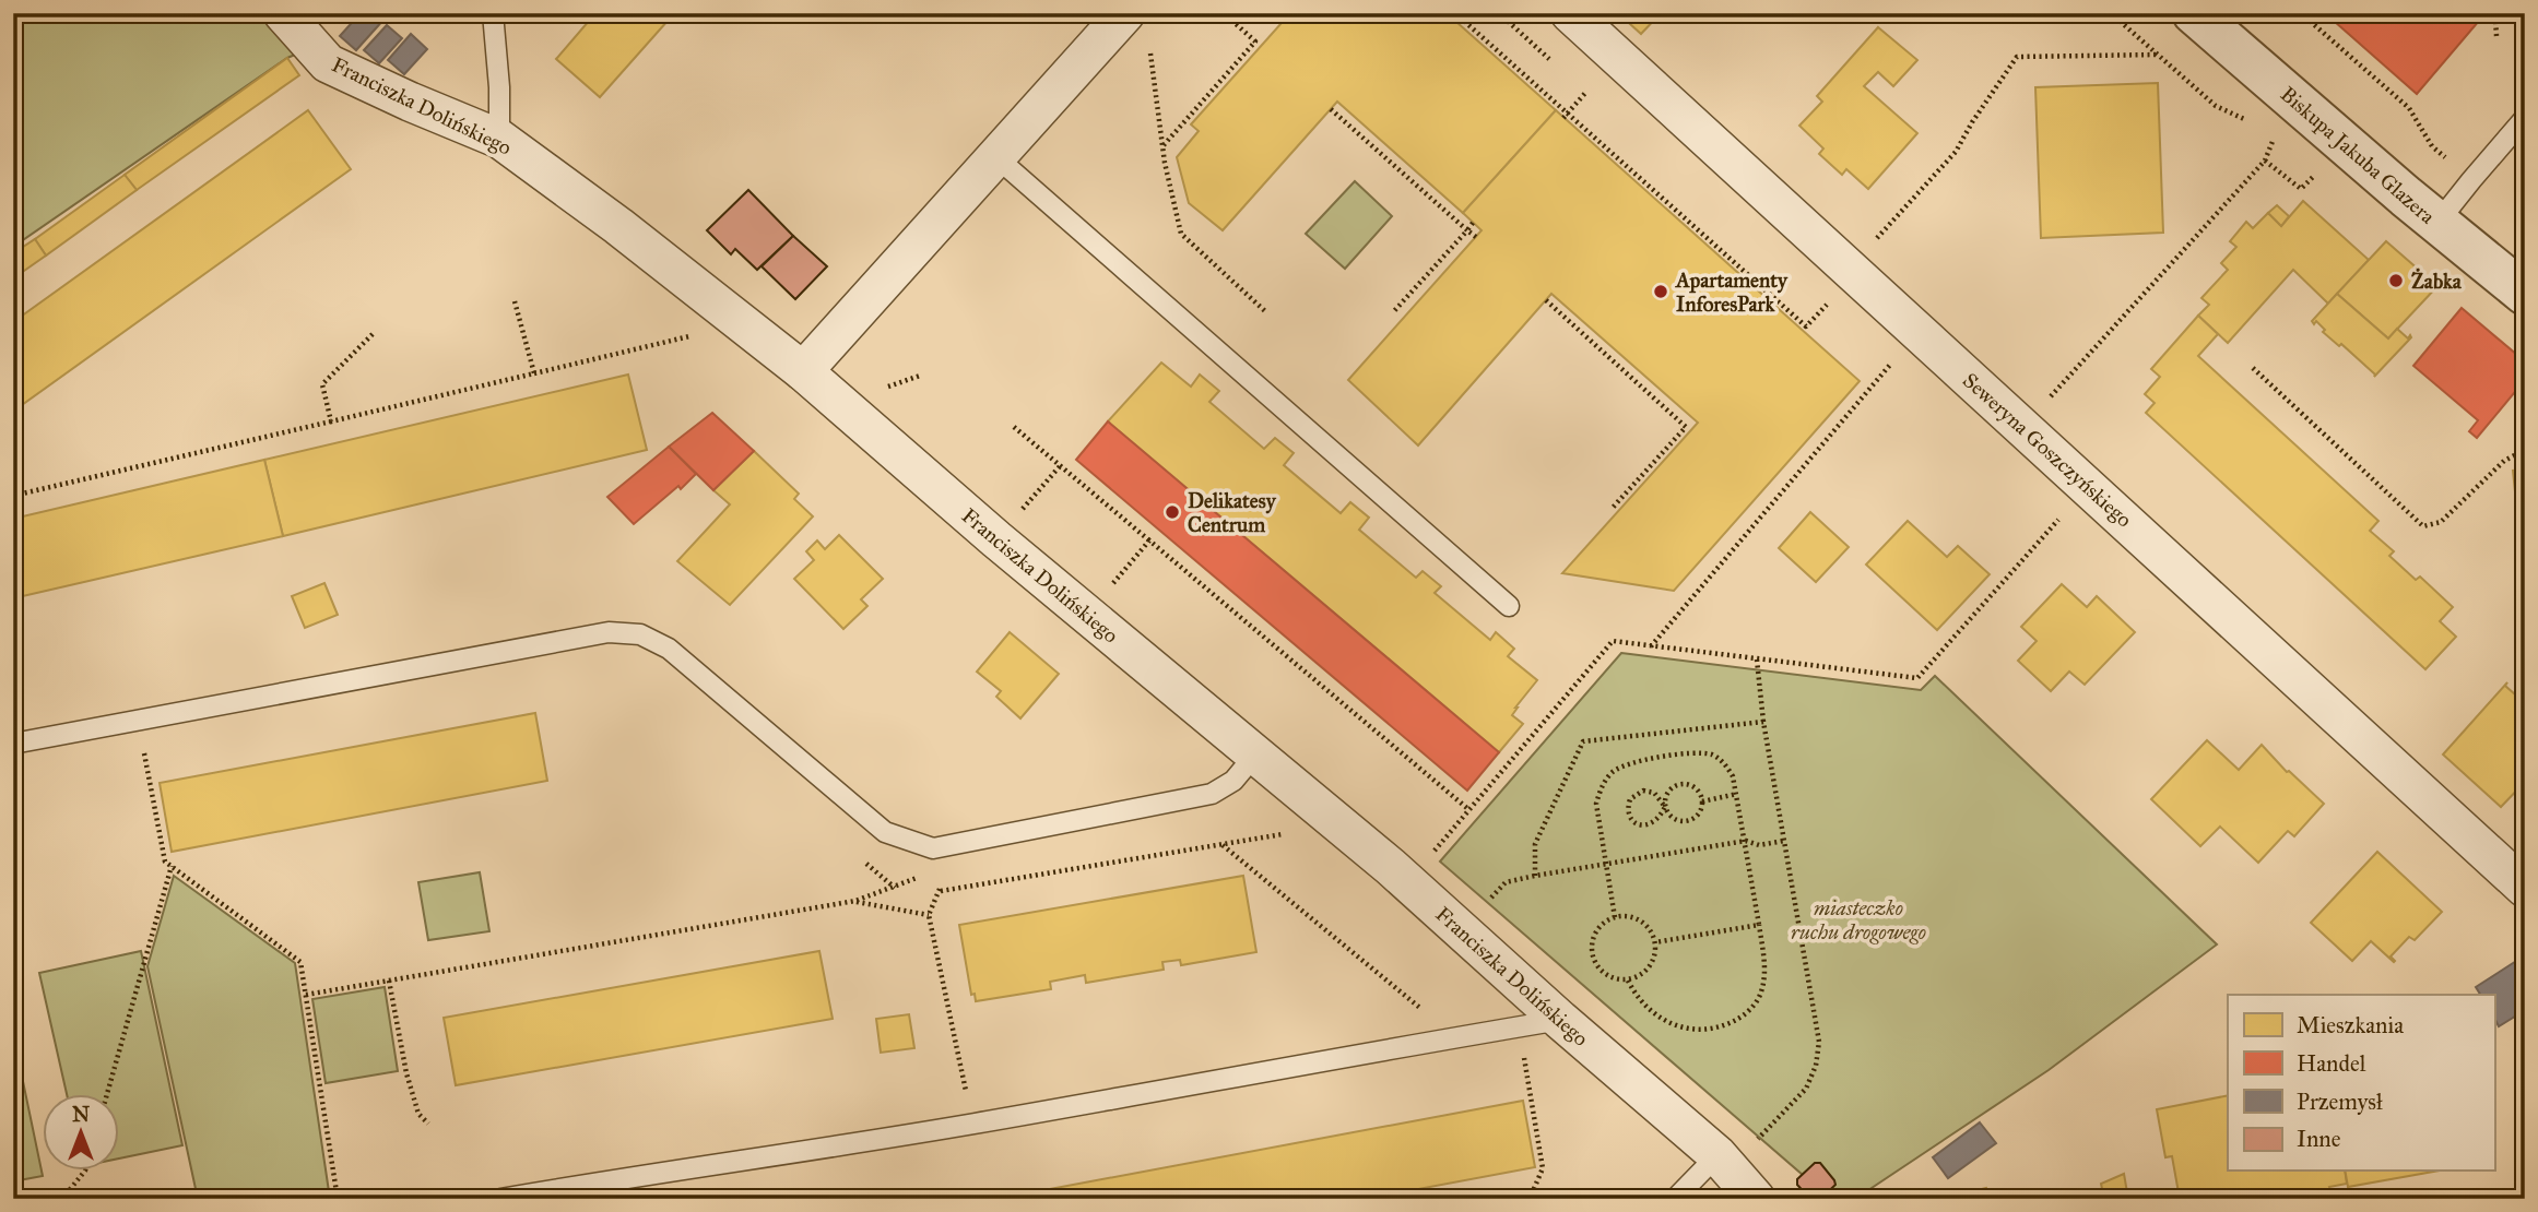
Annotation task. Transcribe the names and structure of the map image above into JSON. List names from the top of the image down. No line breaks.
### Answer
{"streets":{"street":["Franciszka Dolińskiego","Biskupa Jakuba Glazera","Seweryna Goszczyńskiego"]},"parks":["miasteczko ruchu drogowego"],"places":["Żabka","Apartamenty InforesPark","Delikatesy Centrum"],"legend":["Mieszkania","Handel","Przemysł","Inne"],"north":"top"}
